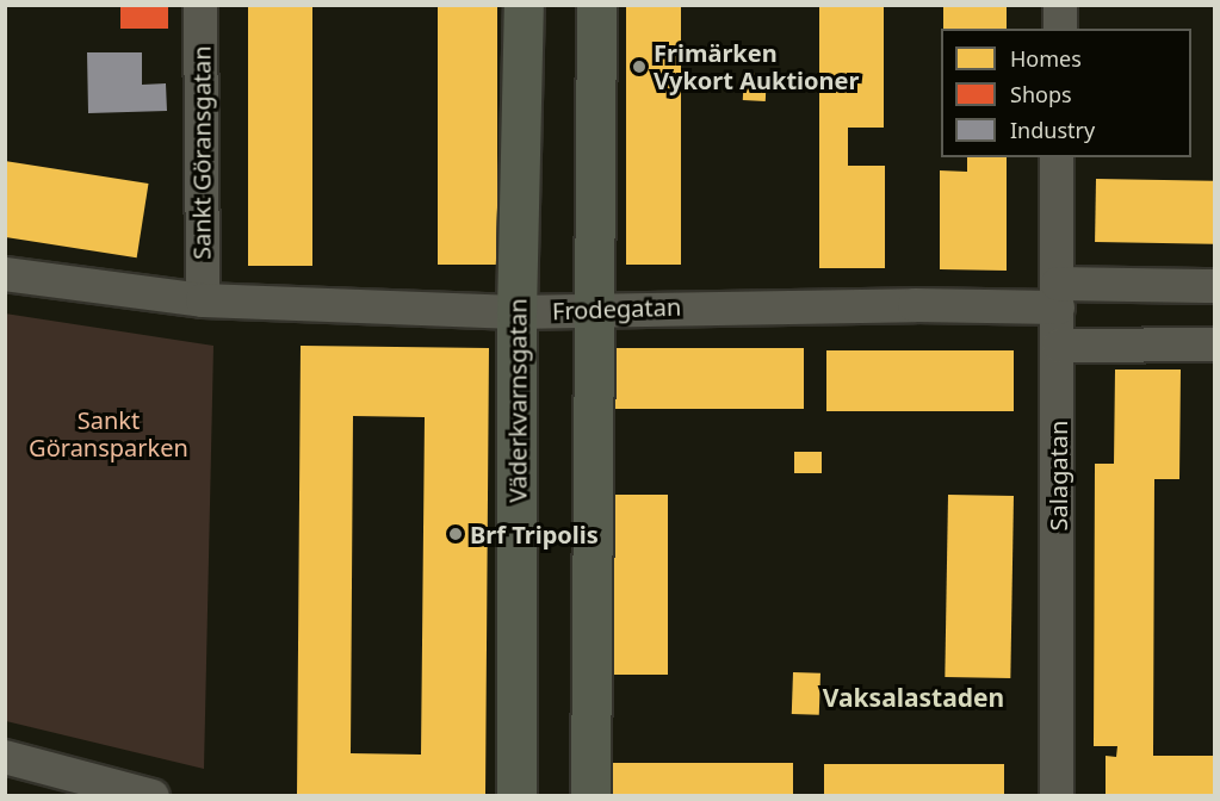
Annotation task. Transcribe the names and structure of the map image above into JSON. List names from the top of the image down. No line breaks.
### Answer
{"streets":{"main road":["Väderkvarnsgatan"],"street":["Sankt Göransgatan","Frodegatan","Salagatan"]},"crossings":[["Sankt Göransgatan","Frodegatan"],["Frodegatan","Väderkvarnsgatan"],["Frodegatan","Salagatan"]],"districts":["Vaksalastaden"],"parks":["Sankt Göransparken"],"places":["Frimärken Vykort Auktioner","Brf Tripolis"],"legend":["Homes","Shops","Industry"]}
